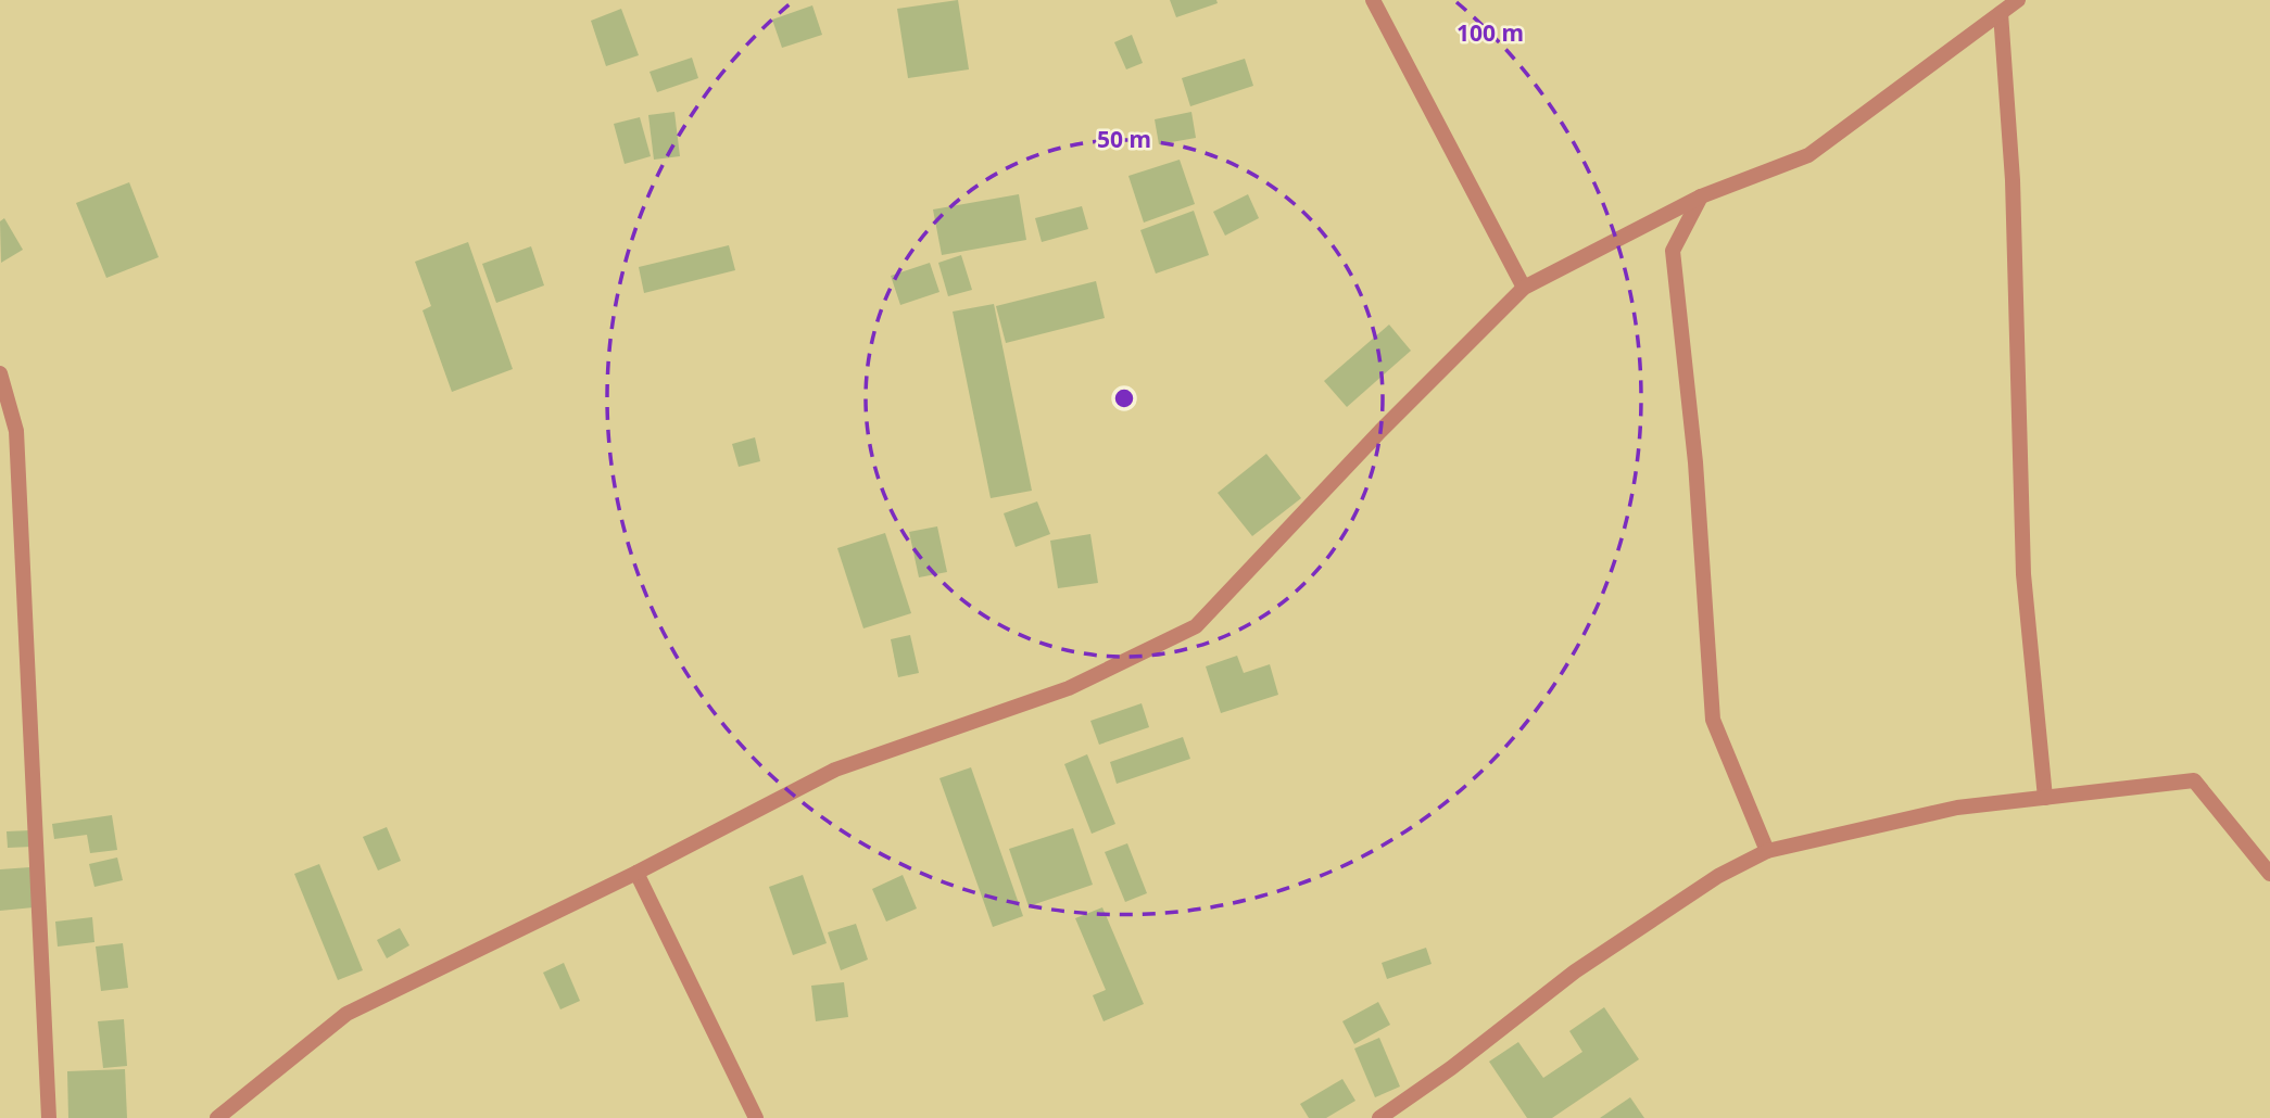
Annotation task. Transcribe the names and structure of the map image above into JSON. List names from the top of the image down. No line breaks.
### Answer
{"rings":["100 m","50 m"]}
